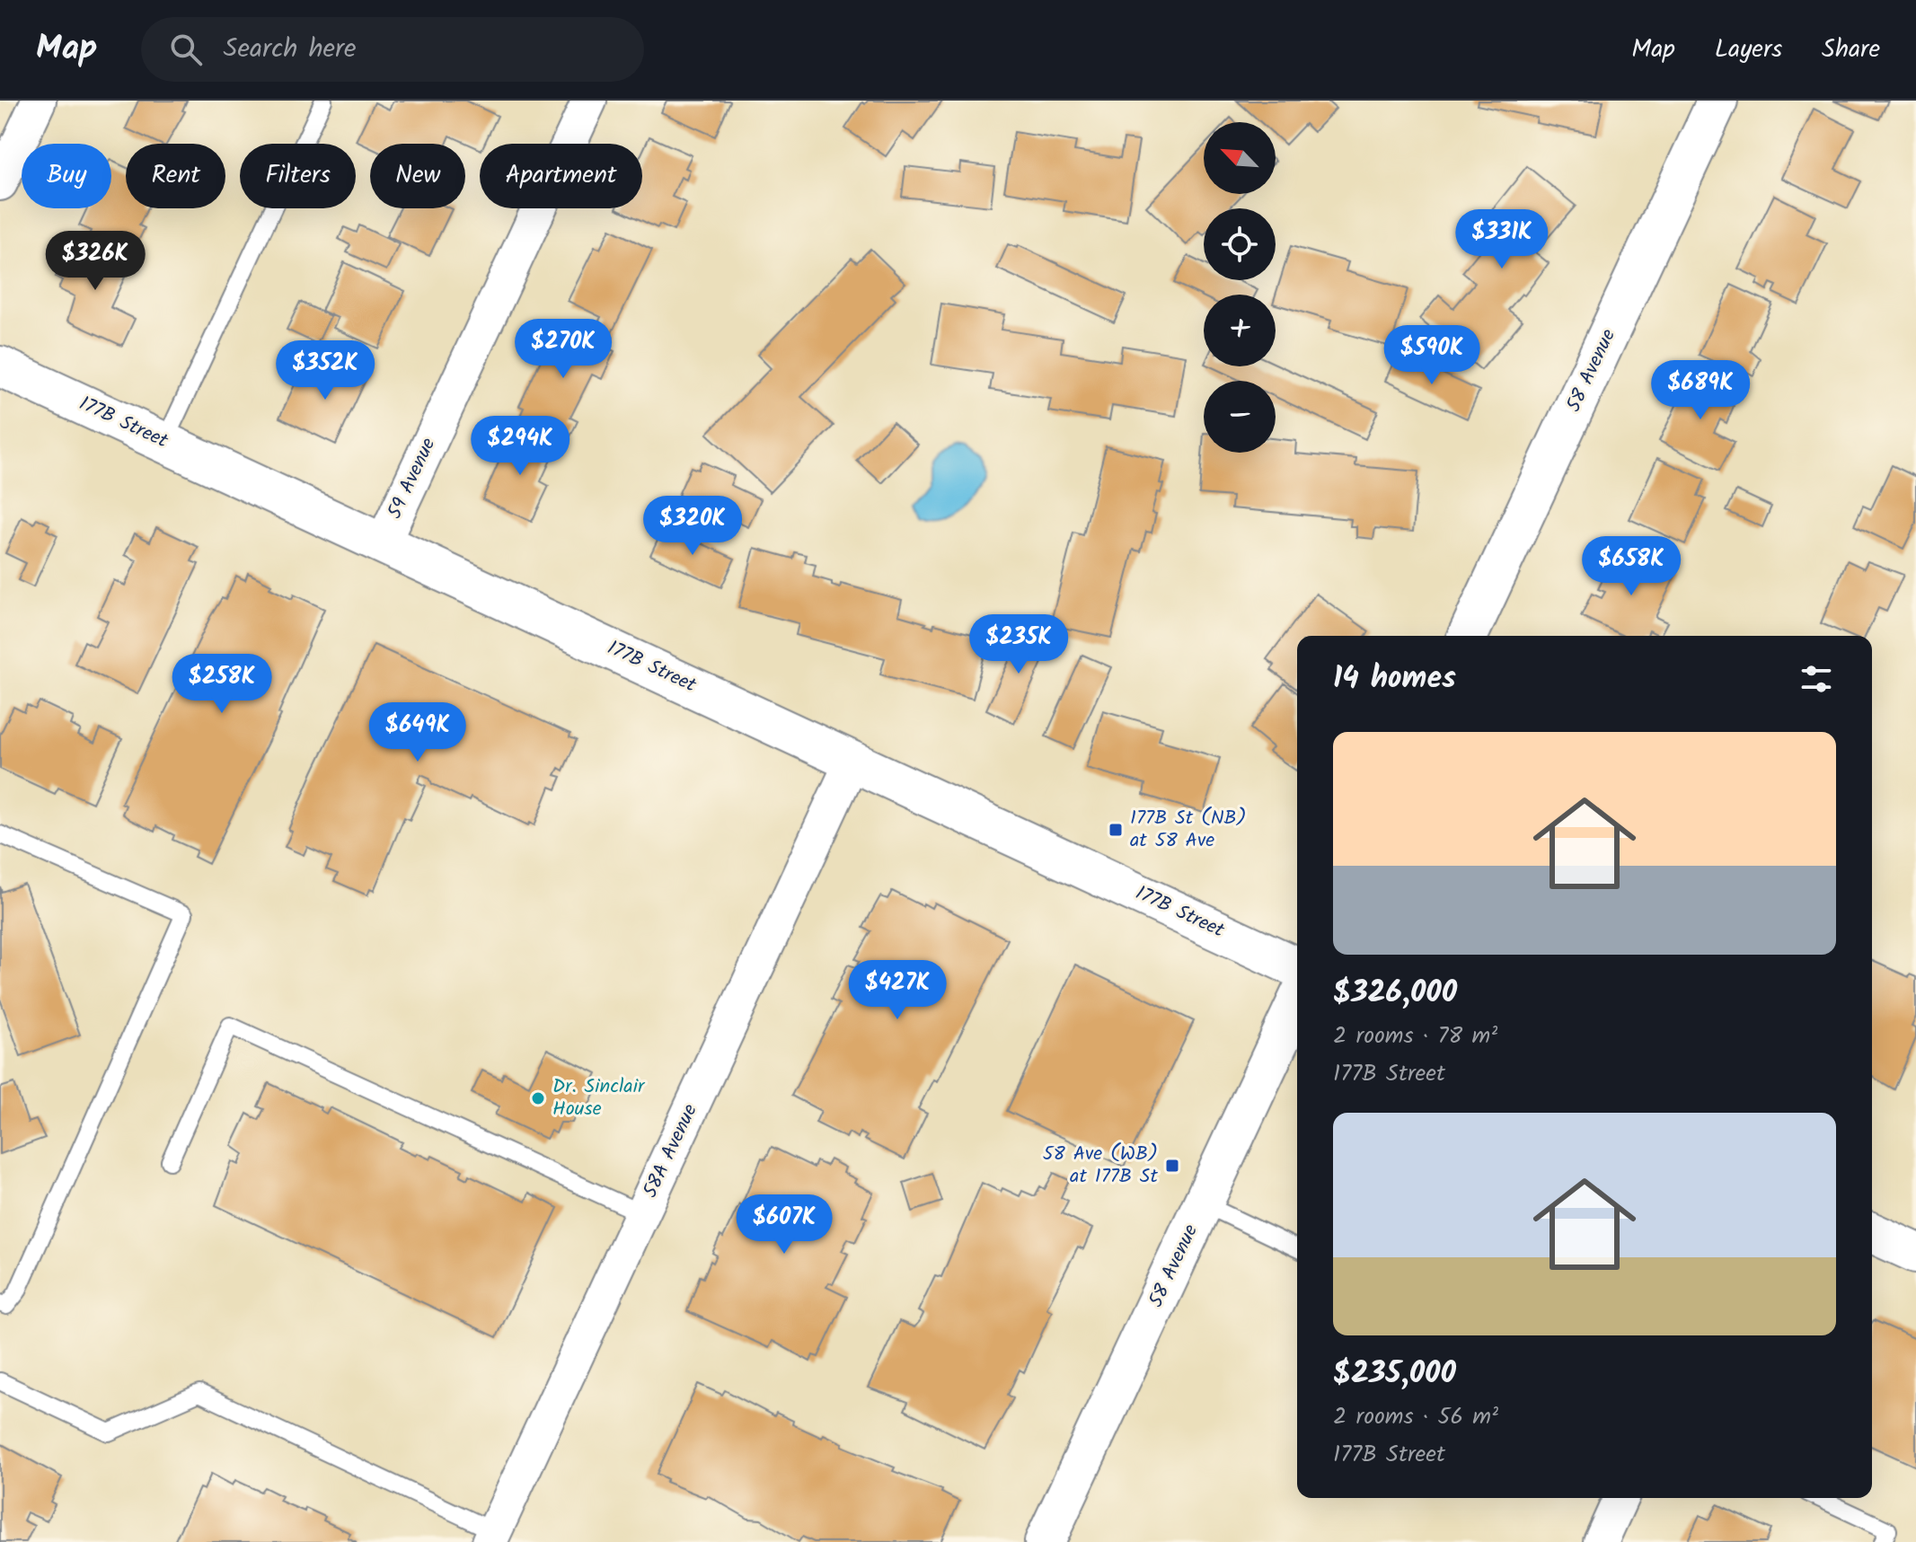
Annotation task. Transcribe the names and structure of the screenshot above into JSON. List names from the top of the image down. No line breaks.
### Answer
{"streets":{"street":["58 Avenue","177B Street","59 Avenue","58A Avenue"]},"crossings":[["177B Street","59 Avenue"],["177B Street","58A Avenue"]],"places":{"transit":["177B St (NB) at 58 Ave","58 Ave (WB) at 177B St"],"other":["Dr. Sinclair House"]},"north":"top left","page":{"header":"Map","search":"Search here","nav":["Map","Layers","Share"],"map_buttons":["+","−"],"chip":["Buy","Rent","Filters","New","Apartment"],"price":["$331K","$326K","$270K","$590K","$352K","$689K","$294K","$320K","$658K","$235K","$258K","$649K","$427K","$607K"],"heading":"14 homes","list":[{"name":"$326,000","note":"2 rooms · 78 m² · 177B Street"},{"name":"$235,000","note":"2 rooms · 56 m² · 177B Street"}]}}
